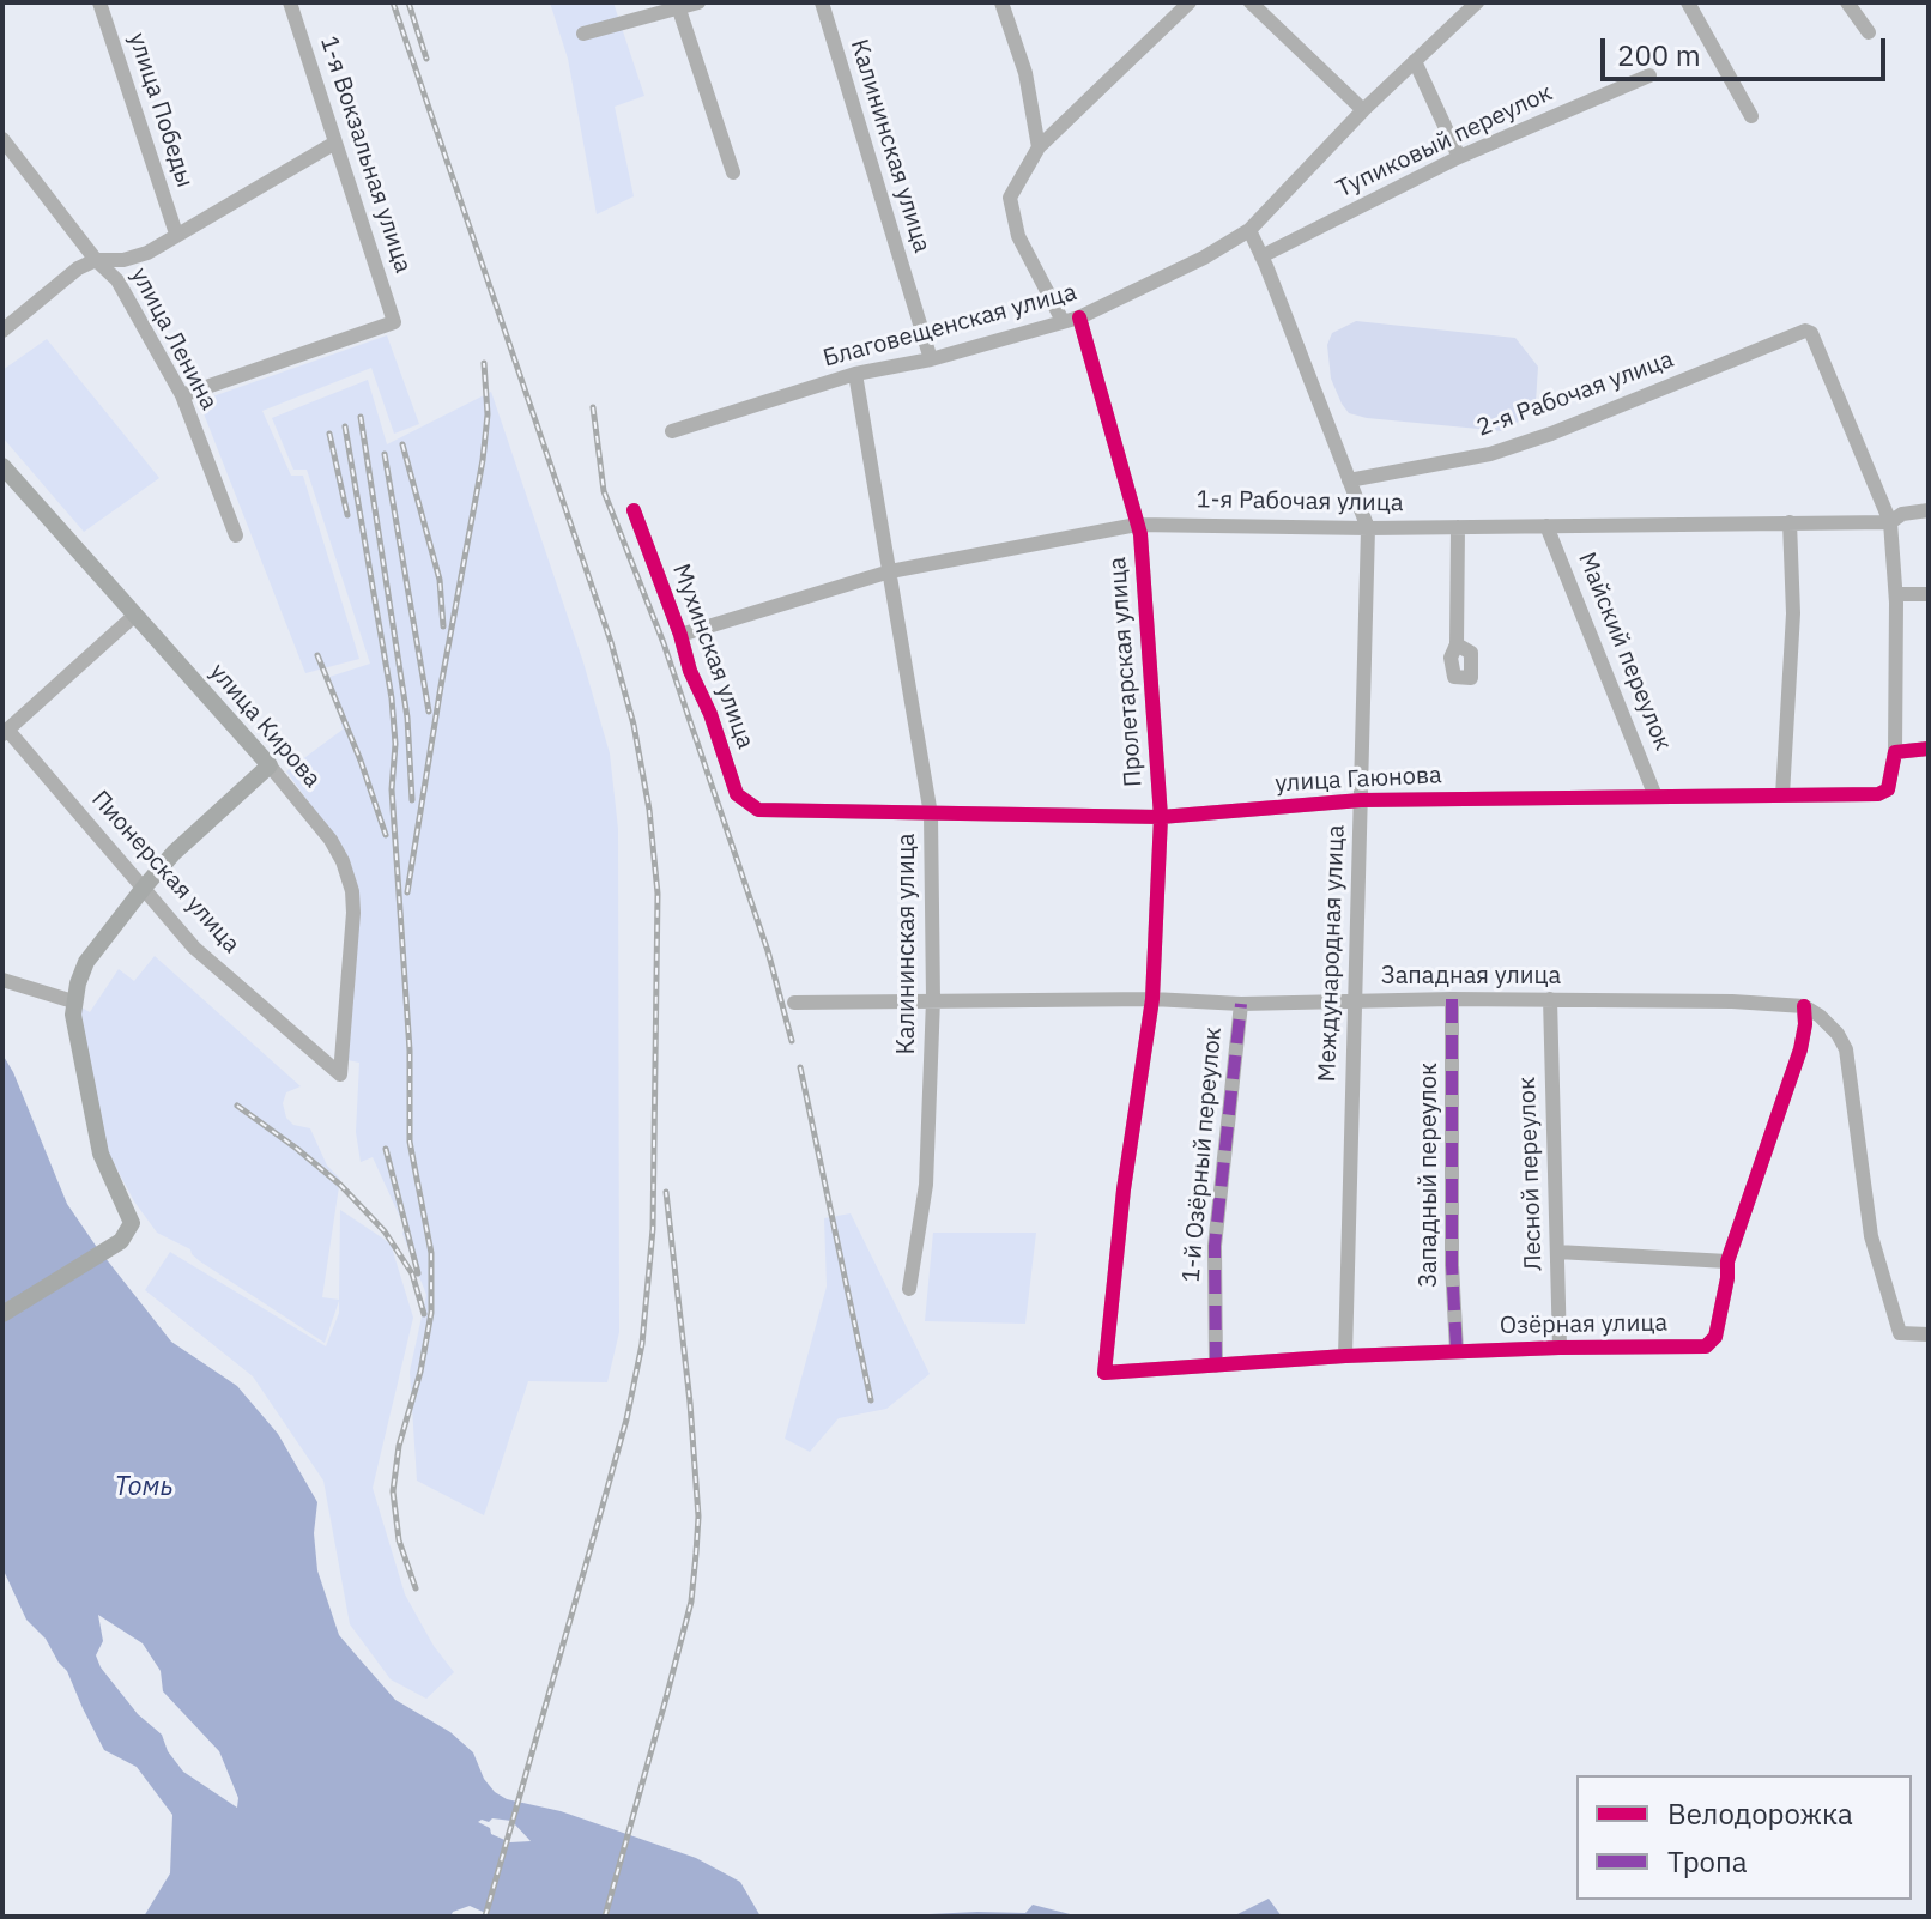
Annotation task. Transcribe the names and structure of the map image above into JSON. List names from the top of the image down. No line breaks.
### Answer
{"streets":{"main road":["улица Кирова"],"street":["улица Победы","Тупиковый переулок","Калининская улица","1-я Вокзальная улица","Благовещенская улица","улица Ленина","2-я Рабочая улица","1-я Рабочая улица","Майский переулок","Мухинская улица","Пролетарская улица","улица Гаюнова","Пионерская улица","Международная улица","Западная улица","1-й Озёрный переулок","Лесной переулок","Западный переулок","Озёрная улица"]},"crossings":[["Тупиковый переулок","Международная улица"],["Калининская улица","Благовещенская улица"],["Калининская улица","1-я Рабочая улица"],["Калининская улица","улица Гаюнова"],["Калининская улица","Западная улица"],["1-я Вокзальная улица","улица Ленина"],["Благовещенская улица","Пролетарская улица"],["Благовещенская улица","Международная улица"],["2-я Рабочая улица","1-я Рабочая улица"],["2-я Рабочая улица","Международная улица"],["1-я Рабочая улица","Майский переулок"],["1-я Рабочая улица","Мухинская улица"],["1-я Рабочая улица","Пролетарская улица"],["1-я Рабочая улица","Международная улица"],["Майский переулок","улица Гаюнова"],["Мухинская улица","улица Гаюнова"],["Пролетарская улица","улица Гаюнова"],["Пролетарская улица","Западная улица"],["Пролетарская улица","Озёрная улица"],["улица Кирова","Пионерская улица"],["улица Гаюнова","Международная улица"],["Международная улица","Западная улица"],["Международная улица","Озёрная улица"],["Западная улица","1-й Озёрный переулок"],["Западная улица","Лесной переулок"],["Западная улица","Западный переулок"],["Западная улица","Озёрная улица"],["1-й Озёрный переулок","Озёрная улица"],["Лесной переулок","Озёрная улица"],["Западный переулок","Озёрная улица"]],"water":["Томь"],"legend":["Велодорожка","Тропа"],"scale_bar":"200 m"}
